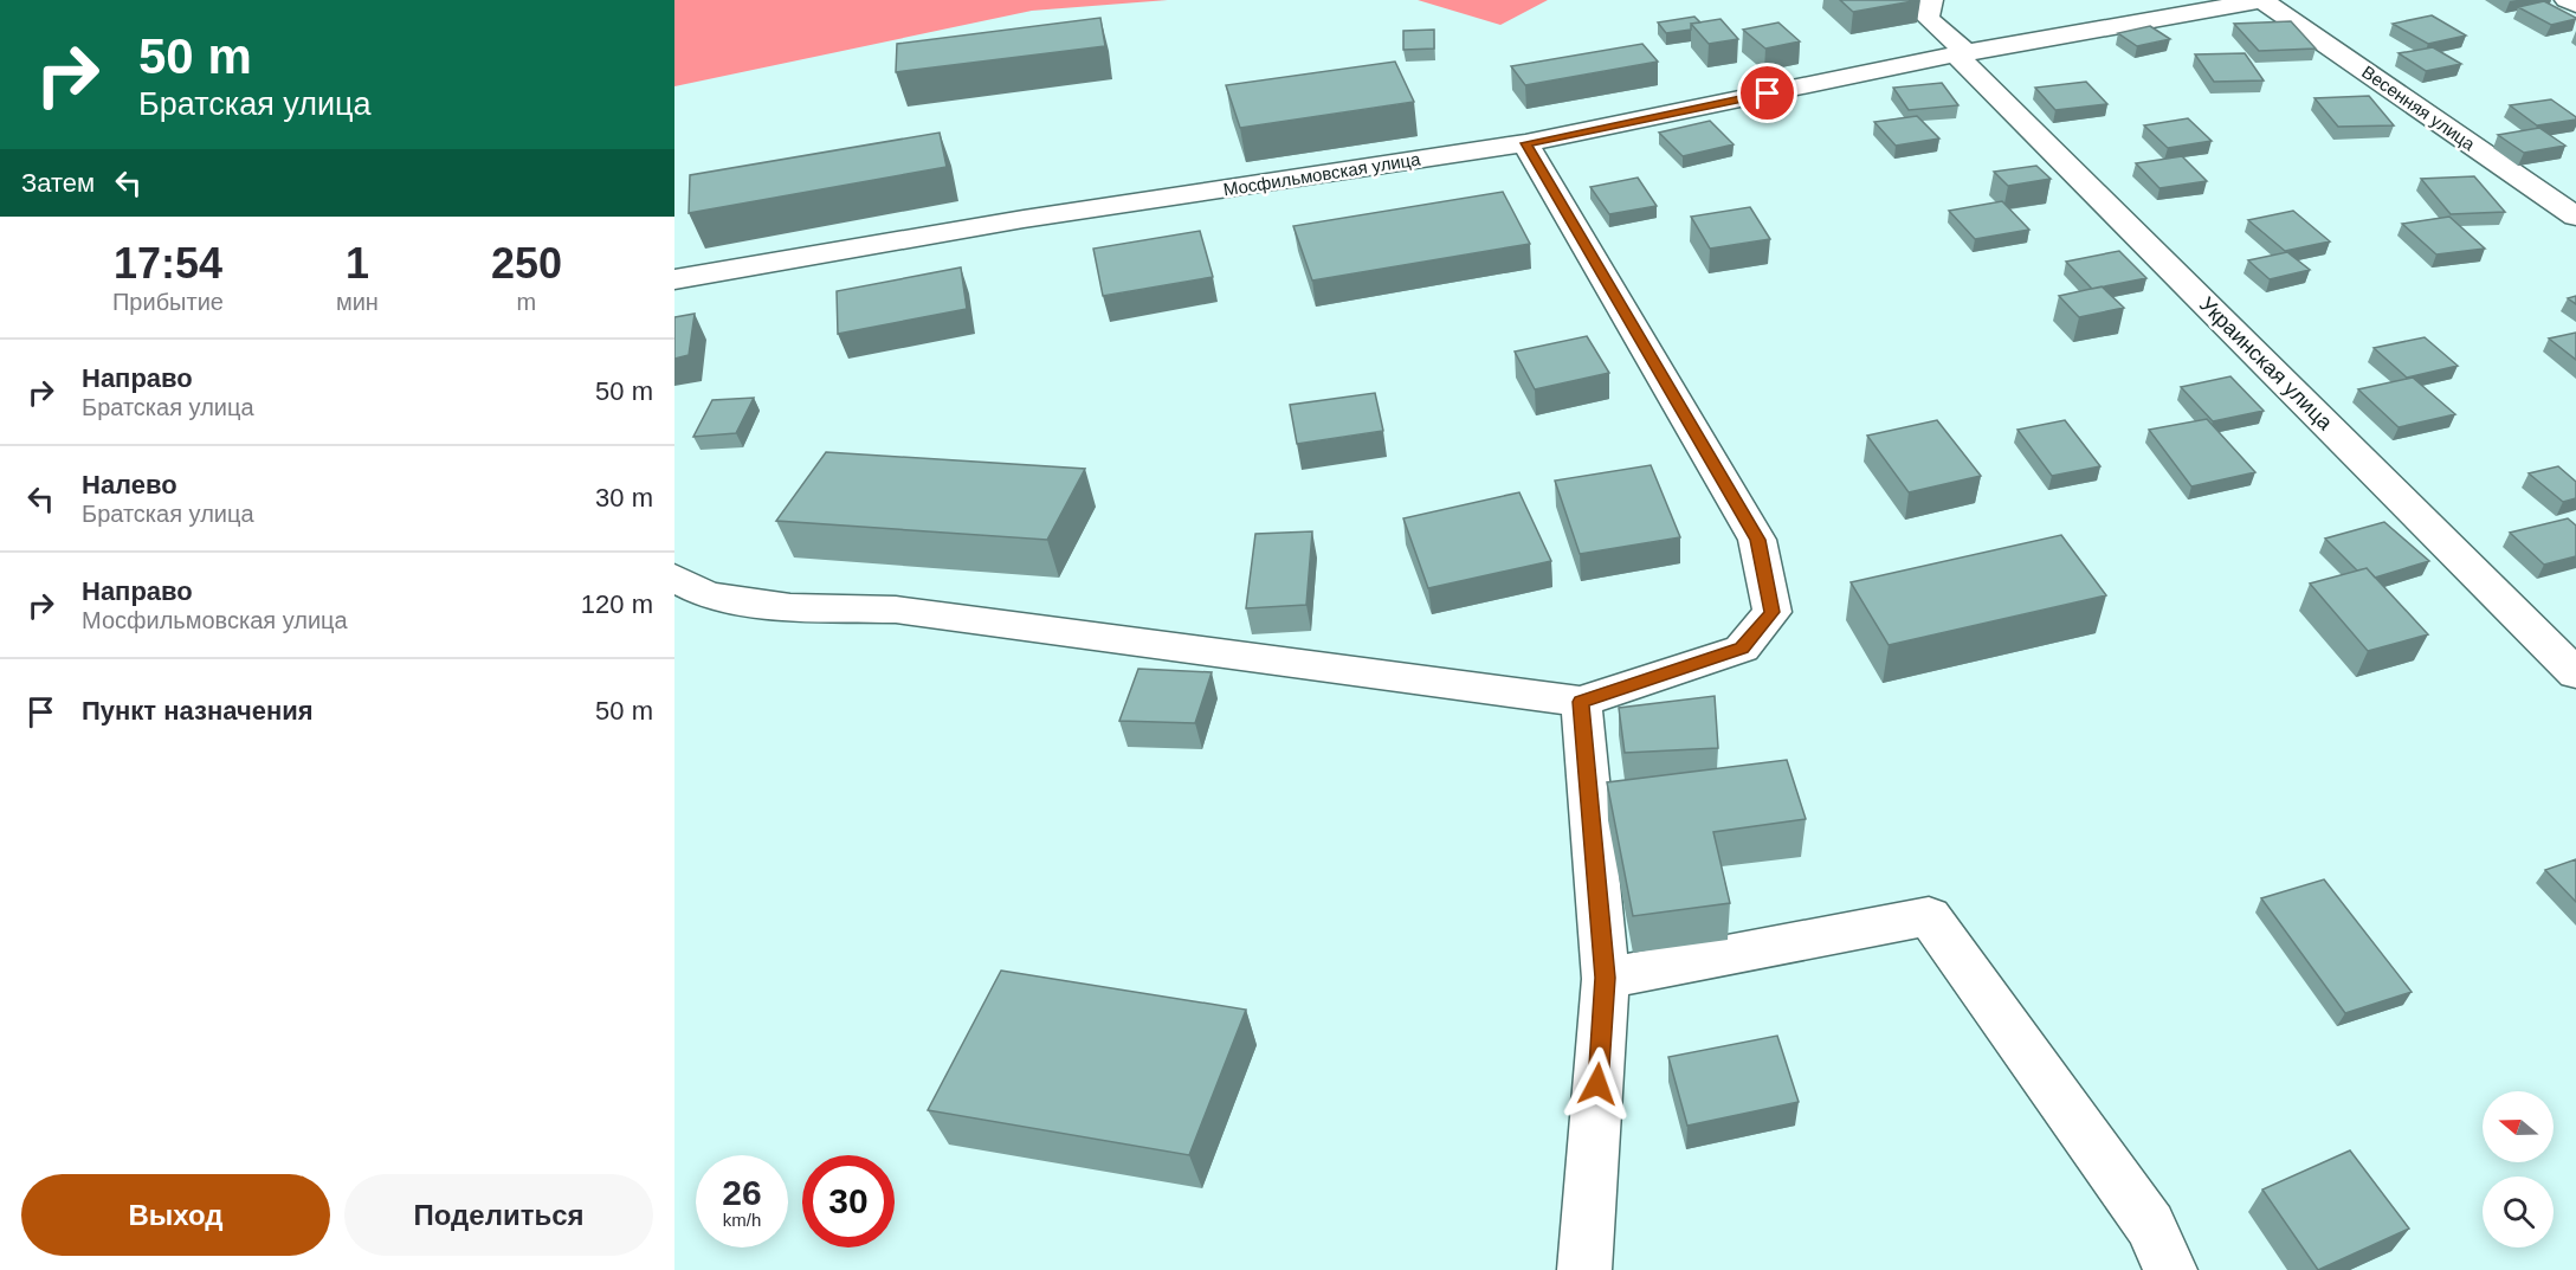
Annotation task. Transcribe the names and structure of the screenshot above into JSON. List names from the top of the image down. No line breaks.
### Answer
{"streets":{"street":["Весенняя улица","Мосфильмовская улица","Украинская улица"]},"crossings":[["Весенняя улица","Мосфильмовская улица"],["Мосфильмовская улица","Украинская улица"]],"north":"left","page":{"turn":["50 m","Братская улица"],"then":"Затем","eta":["17:54","Прибытие","1","мин","250","m"],"list":[{"name":"Направо","note":"Братская улица","value":"50 m"},{"name":"Налево","note":"Братская улица","value":"30 m"},{"name":"Направо","note":"Мосфильмовская улица","value":"120 m"},{"name":"Пункт назначения","value":"50 m"}],"speed":"26 km/h","limit":"30","buttons":["Выход","Поделиться"]}}
